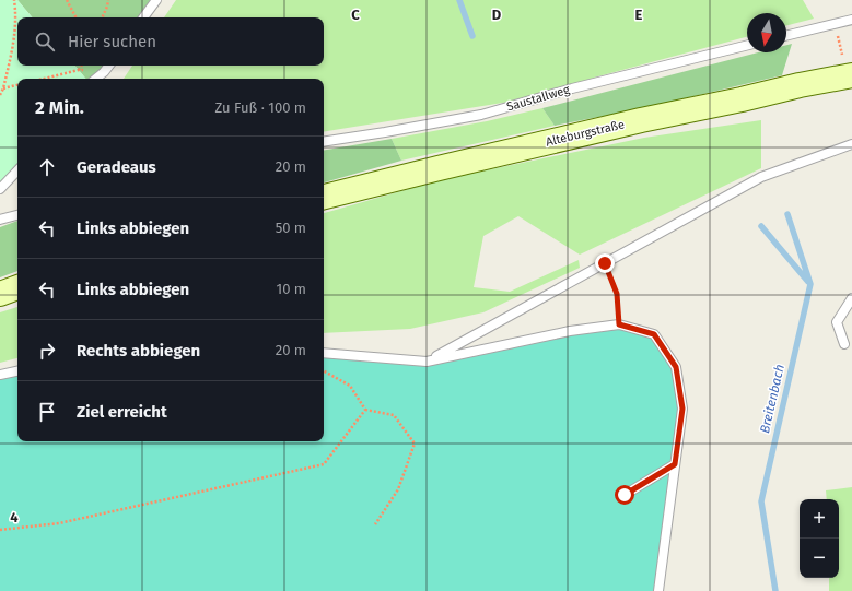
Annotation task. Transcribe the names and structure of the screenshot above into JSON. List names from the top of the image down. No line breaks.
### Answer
{"streets":{"main road":["Alteburgstraße"],"lane":["Saustallweg"]},"water":["Breitenbach"],"north":"bottom","page":{"search":"Hier suchen","heading":["2 Min.","Zu Fuß · 100 m"],"list":[["Geradeaus","20 m"],["Links abbiegen","50 m"],["Links abbiegen","10 m"],["Rechts abbiegen","20 m"],"Ziel erreicht"],"map_buttons":["+","−"]},"grid":{"columns":["C","D","E"],"rows":["4"]}}
